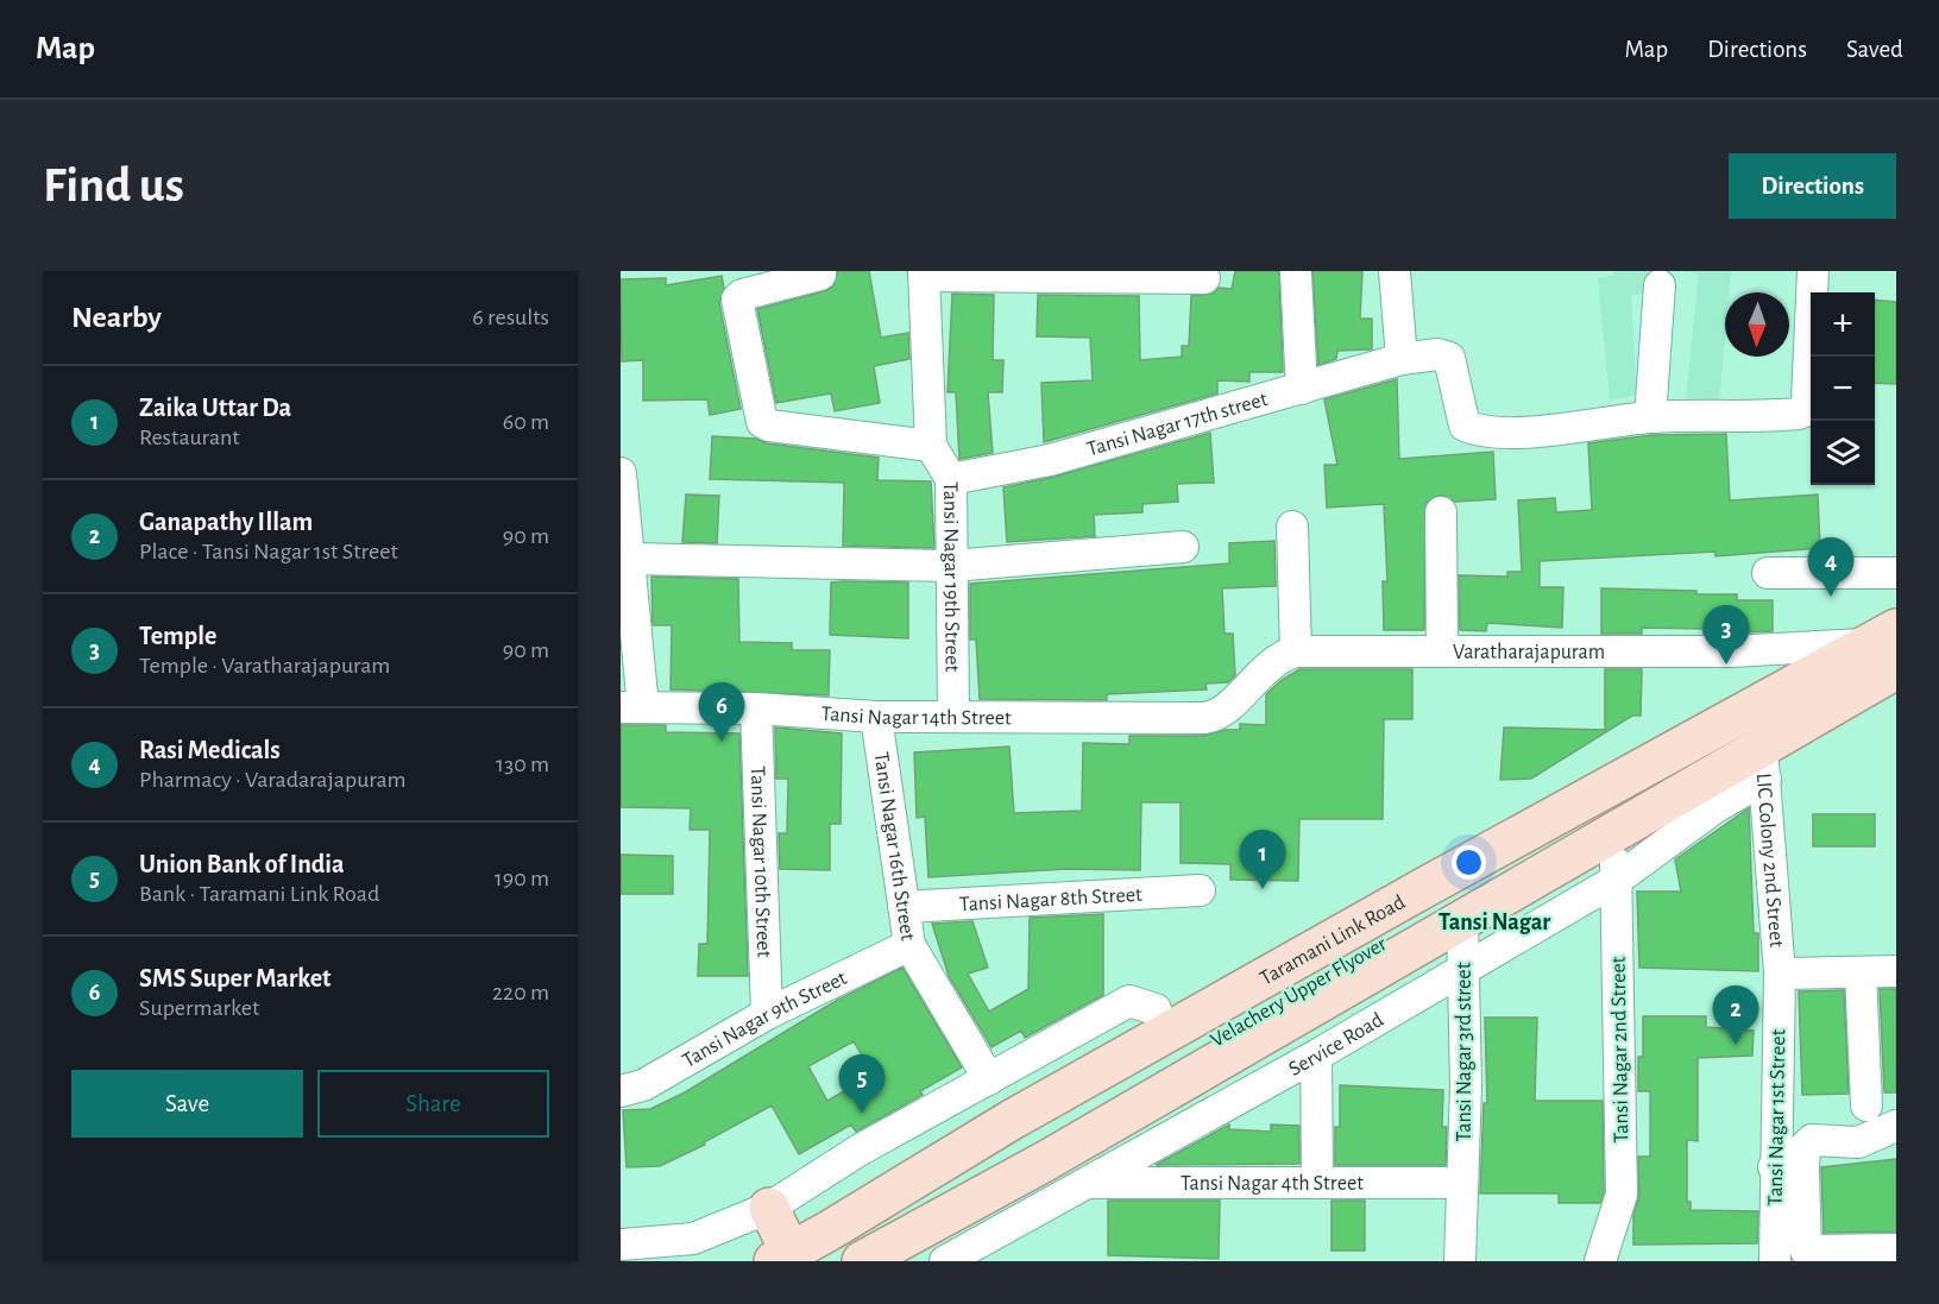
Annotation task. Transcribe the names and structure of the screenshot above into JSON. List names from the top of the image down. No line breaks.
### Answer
{"streets":{"main road":["Taramani Link Road","Velachery Upper Flyover"],"street":["Tansi Nagar 17th street","Tansi Nagar 19th Street","Varatharajapuram","Tansi Nagar 14th Street","Tansi Nagar 16th Street","Tansi Nagar 10th Street","LIC Colony 2nd Street","Tansi Nagar 8th Street","Tansi Nagar 9th Street","Service Road","Tansi Nagar 2nd Street","Tansi Nagar 3rd street","Tansi Nagar 1st Street","Tansi Nagar 4th Street"]},"crossings":[["Tansi Nagar 17th street","Tansi Nagar 19th Street"],["Tansi Nagar 19th Street","Tansi Nagar 14th Street"],["Varatharajapuram","Tansi Nagar 14th Street"],["Varatharajapuram","Taramani Link Road"],["Varatharajapuram","Velachery Upper Flyover"],["Tansi Nagar 14th Street","Tansi Nagar 16th Street"],["Tansi Nagar 14th Street","Tansi Nagar 10th Street"],["Tansi Nagar 16th Street","Tansi Nagar 8th Street"],["Tansi Nagar 16th Street","Tansi Nagar 9th Street"],["Tansi Nagar 10th Street","Tansi Nagar 9th Street"],["LIC Colony 2nd Street","Service Road"],["LIC Colony 2nd Street","Tansi Nagar 1st Street"],["Taramani Link Road","Velachery Upper Flyover"],["Service Road","Tansi Nagar 2nd Street"],["Service Road","Tansi Nagar 3rd street"],["Service Road","Tansi Nagar 4th Street"],["Tansi Nagar 3rd street","Tansi Nagar 4th Street"]],"districts":["Tansi Nagar"],"north":"bottom","page":{"header":"Map","nav":["Map","Directions","Saved"],"buttons":["Directions",["Save","Share"]],"title":"Find us","heading":["Nearby","6 results"],"map_buttons":["+","−"],"list":[{"mark":"1","name":"Zaika Uttar Da","note":"Restaurant","value":"60 m"},{"mark":"2","name":"Ganapathy Illam","note":"Place · Tansi Nagar 1st Street","value":"90 m"},{"mark":"3","name":"Temple","note":"Temple · Varatharajapuram","value":"90 m"},{"mark":"4","name":"Rasi Medicals","note":"Pharmacy · Varadarajapuram","value":"130 m"},{"mark":"5","name":"Union Bank of India","note":"Bank · Taramani Link Road","value":"190 m"},{"mark":"6","name":"SMS Super Market","note":"Supermarket","value":"220 m"}],"pins":["4","3","6","1","2","5"]}}
